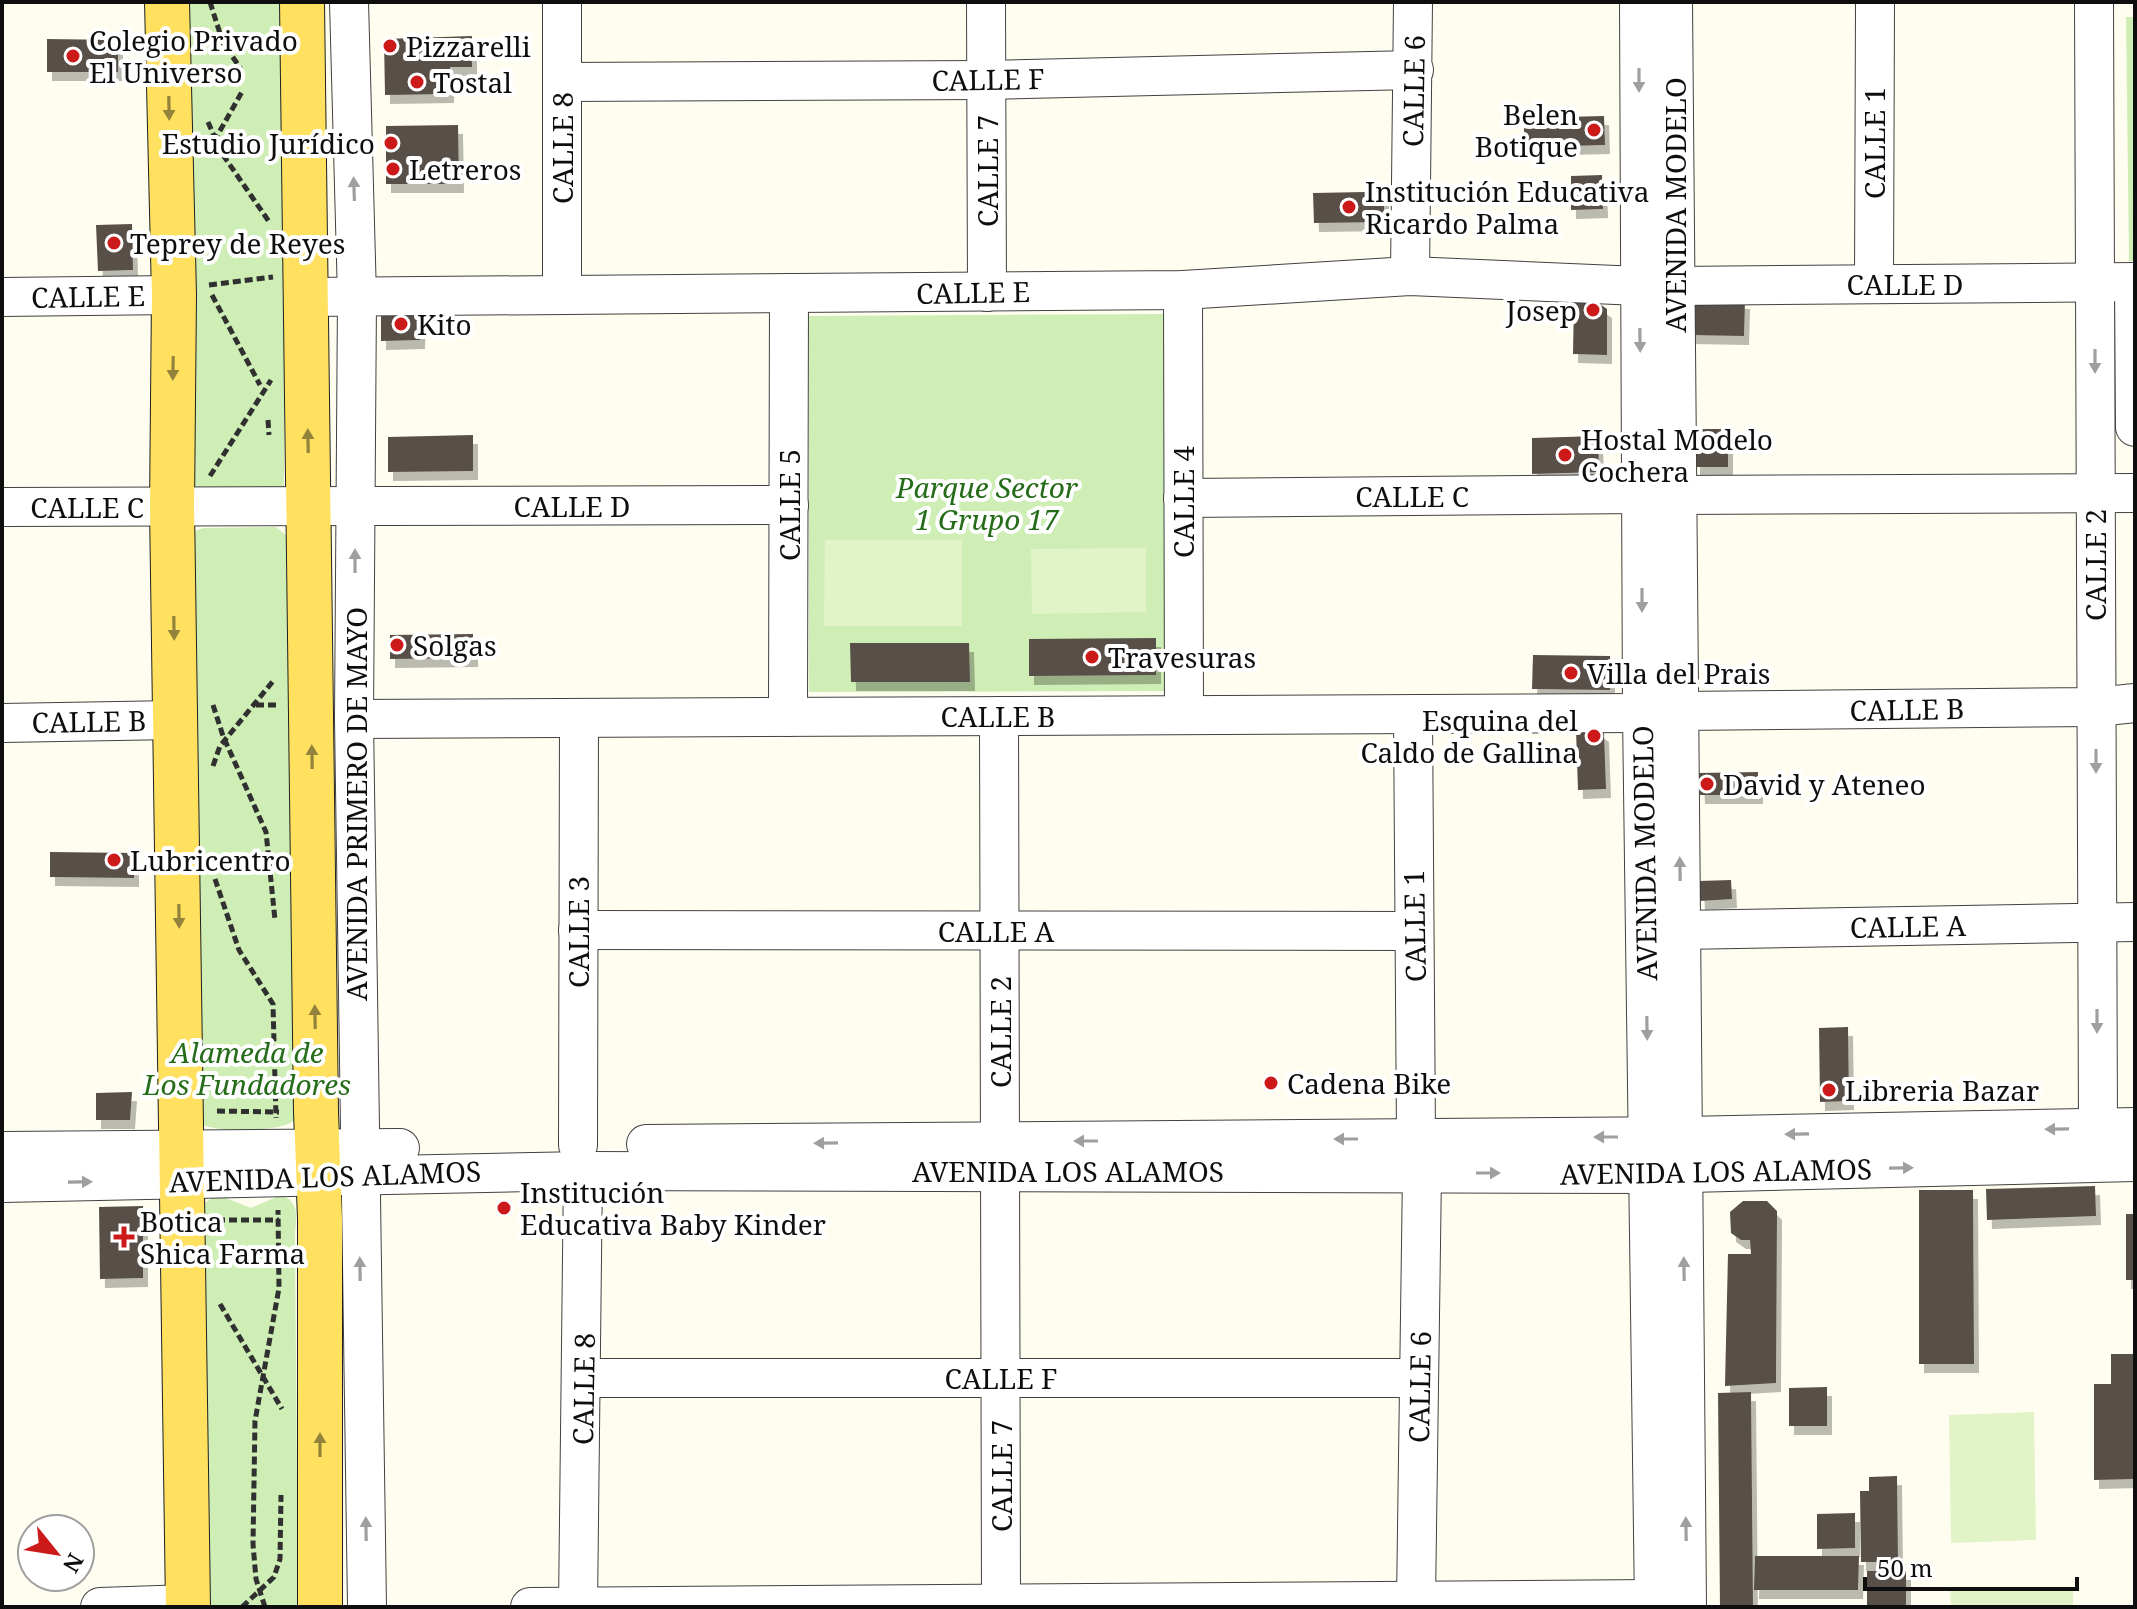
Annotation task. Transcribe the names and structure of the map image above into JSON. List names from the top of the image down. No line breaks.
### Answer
{"streets":{"main road":["AVENIDA PRIMERO DE MAYO"],"street":["CALLE F","CALLE 6","CALLE 1","CALLE 8","CALLE 7","AVENIDA MODELO","CALLE D","CALLE E","CALLE C","CALLE 4","CALLE 5","CALLE 2","CALLE B","CALLE A","CALLE 3","AVENIDA LOS ALAMOS"]},"crossings":[["CALLE F","CALLE 6"],["CALLE F","CALLE 8"],["CALLE F","CALLE 7"],["CALLE 6","CALLE 1"],["CALLE 6","CALLE E"],["CALLE 6","AVENIDA LOS ALAMOS"],["CALLE 1","CALLE D"],["CALLE 1","CALLE B"],["CALLE 1","CALLE A"],["CALLE 1","AVENIDA LOS ALAMOS"],["CALLE 8","CALLE E"],["CALLE 8","CALLE 3"],["CALLE 8","AVENIDA LOS ALAMOS"],["CALLE 7","CALLE E"],["CALLE 7","CALLE 2"],["CALLE 7","AVENIDA LOS ALAMOS"],["AVENIDA MODELO","CALLE D"],["AVENIDA MODELO","CALLE E"],["AVENIDA MODELO","CALLE C"],["AVENIDA MODELO","CALLE B"],["AVENIDA MODELO","CALLE A"],["AVENIDA MODELO","AVENIDA LOS ALAMOS"],["CALLE D","CALLE E"],["CALLE D","CALLE C"],["CALLE D","CALLE 5"],["CALLE D","CALLE 2"],["CALLE D","AVENIDA PRIMERO DE MAYO"],["CALLE E","CALLE 4"],["CALLE E","CALLE 5"],["CALLE E","AVENIDA PRIMERO DE MAYO"],["CALLE C","CALLE 4"],["CALLE C","CALLE 2"],["CALLE C","AVENIDA PRIMERO DE MAYO"],["CALLE 4","CALLE B"],["CALLE 5","CALLE B"],["CALLE 2","CALLE B"],["CALLE 2","CALLE A"],["CALLE 2","AVENIDA LOS ALAMOS"],["CALLE B","AVENIDA PRIMERO DE MAYO"],["CALLE B","CALLE 3"],["AVENIDA PRIMERO DE MAYO","AVENIDA LOS ALAMOS"],["CALLE A","CALLE 3"],["CALLE 3","AVENIDA LOS ALAMOS"]],"one_way":["CALLE 2"],"parks":["Parque Sector 1 Grupo 17","Alameda de Los Fundadores"],"places":{"other":["Pizzarelli","Colegio Privado El Universo","Tostal","Belen Botique","Estudio Jurídico","Letreros","Institución Educativa Ricardo Palma","Teprey de Reyes","Josep","Kito","Hostal Modelo Cochera","Solgas","Travesuras","Villa del Prais","Esquina del Caldo de Gallina","David y Ateneo","Lubricentro","Cadena Bike","Libreria Bazar","Institución Educativa Baby Kinder"],"health":["Botica Shica Farma"]},"scale_bar":"50 m","north":"bottom right"}
